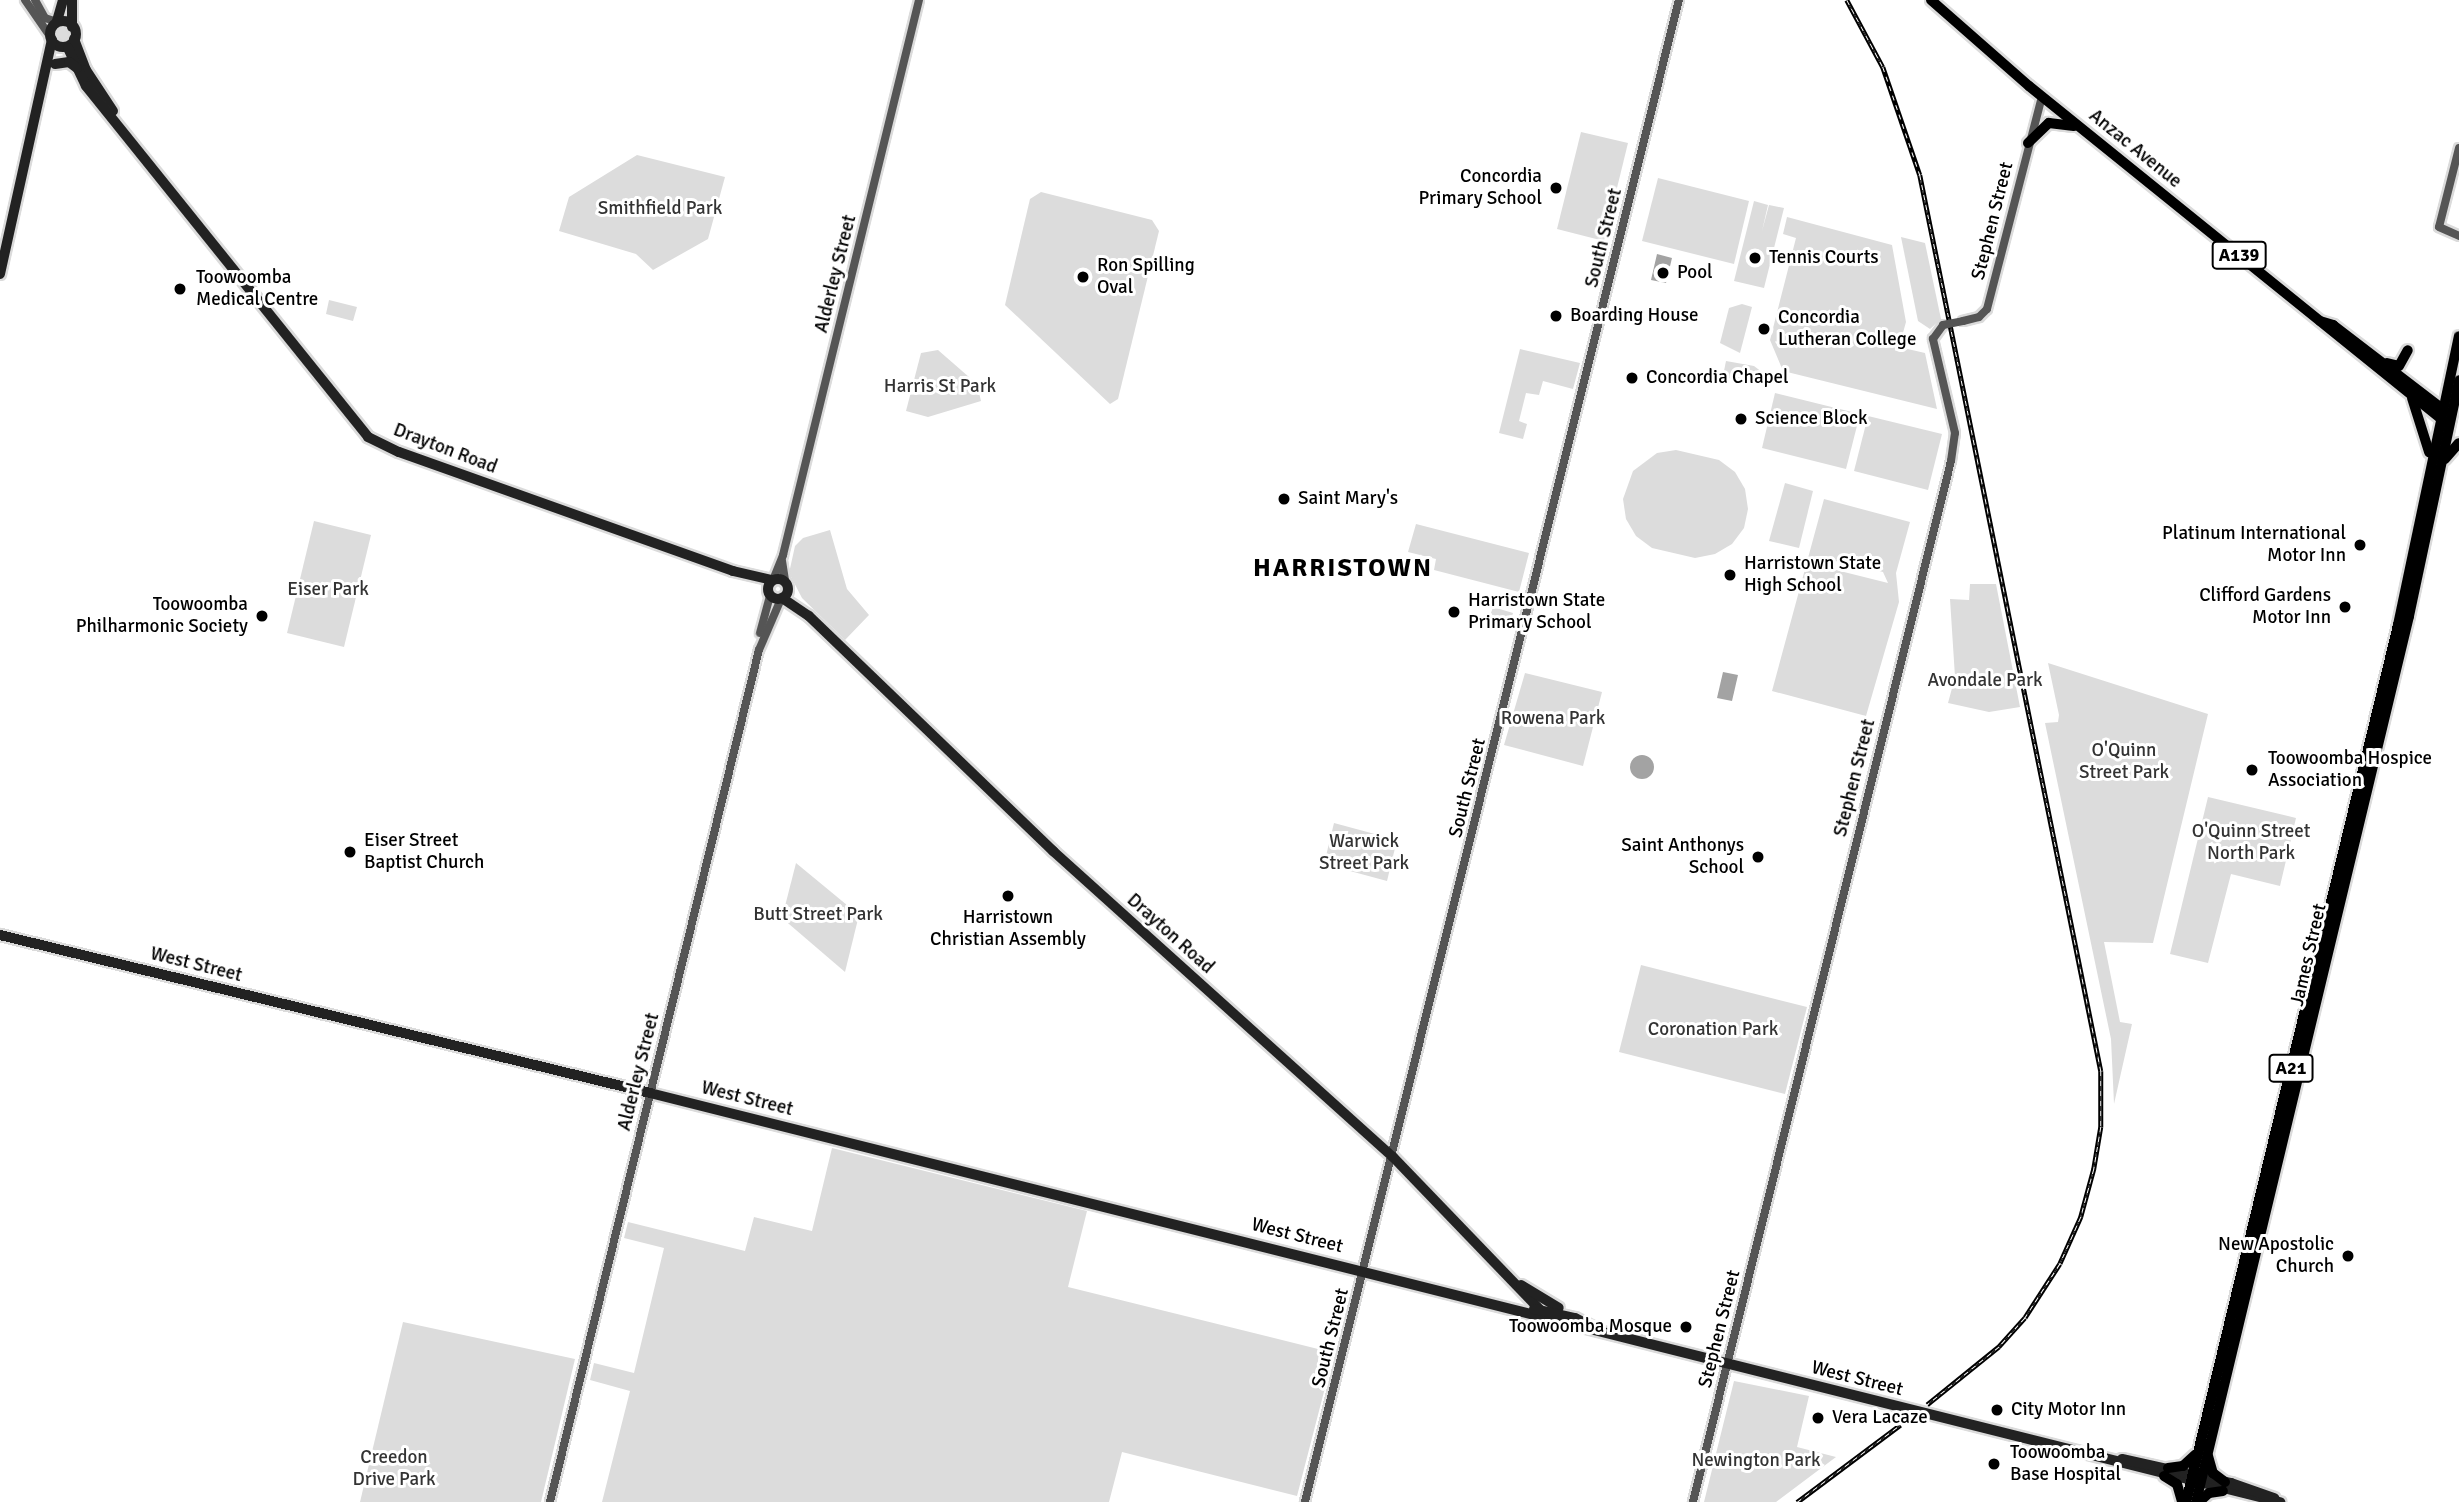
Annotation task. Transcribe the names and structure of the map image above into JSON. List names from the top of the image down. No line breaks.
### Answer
{"streets":{"highway":["Anzac Avenue","A139","James Street","A21"],"main road":["Drayton Road","West Street"],"street":["Stephen Street","South Street","Alderley Street"]},"crossings":[["Anzac Avenue","Stephen Street"],["Anzac Avenue","James Street"],["Anzac Avenue","A21"],["Stephen Street","West Street"],["South Street","Drayton Road"],["South Street","West Street"],["Alderley Street","Drayton Road"],["Alderley Street","West Street"],["James Street","West Street"],["James Street","A21"]],"districts":["HARRISTOWN"],"parks":["Smithfield Park","Harris St Park","Eiser Park","Avondale Park","Rowena Park","O'Quinn Street Park","O'Quinn Street North Park","Warwick Street Park","Butt Street Park","Coronation Park","Creedon Drive Park","Newington Park"],"places":["Concordia Primary School","Tennis Courts","Pool","Ron Spilling Oval","Toowoomba Medical Centre","Boarding House","Concordia Lutheran College","Concordia Chapel","Science Block","Saint Mary's","Platinum International Motor Inn","Harristown State High School","Clifford Gardens Motor Inn","Harristown State Primary School","Toowoomba Philharmonic Society","Toowoomba Hospice Association","Eiser Street Baptist Church","Saint Anthonys School","Harristown Christian Assembly","New Apostolic Church","Toowoomba Mosque","City Motor Inn","Vera Lacaze","Toowoomba Base Hospital"]}
